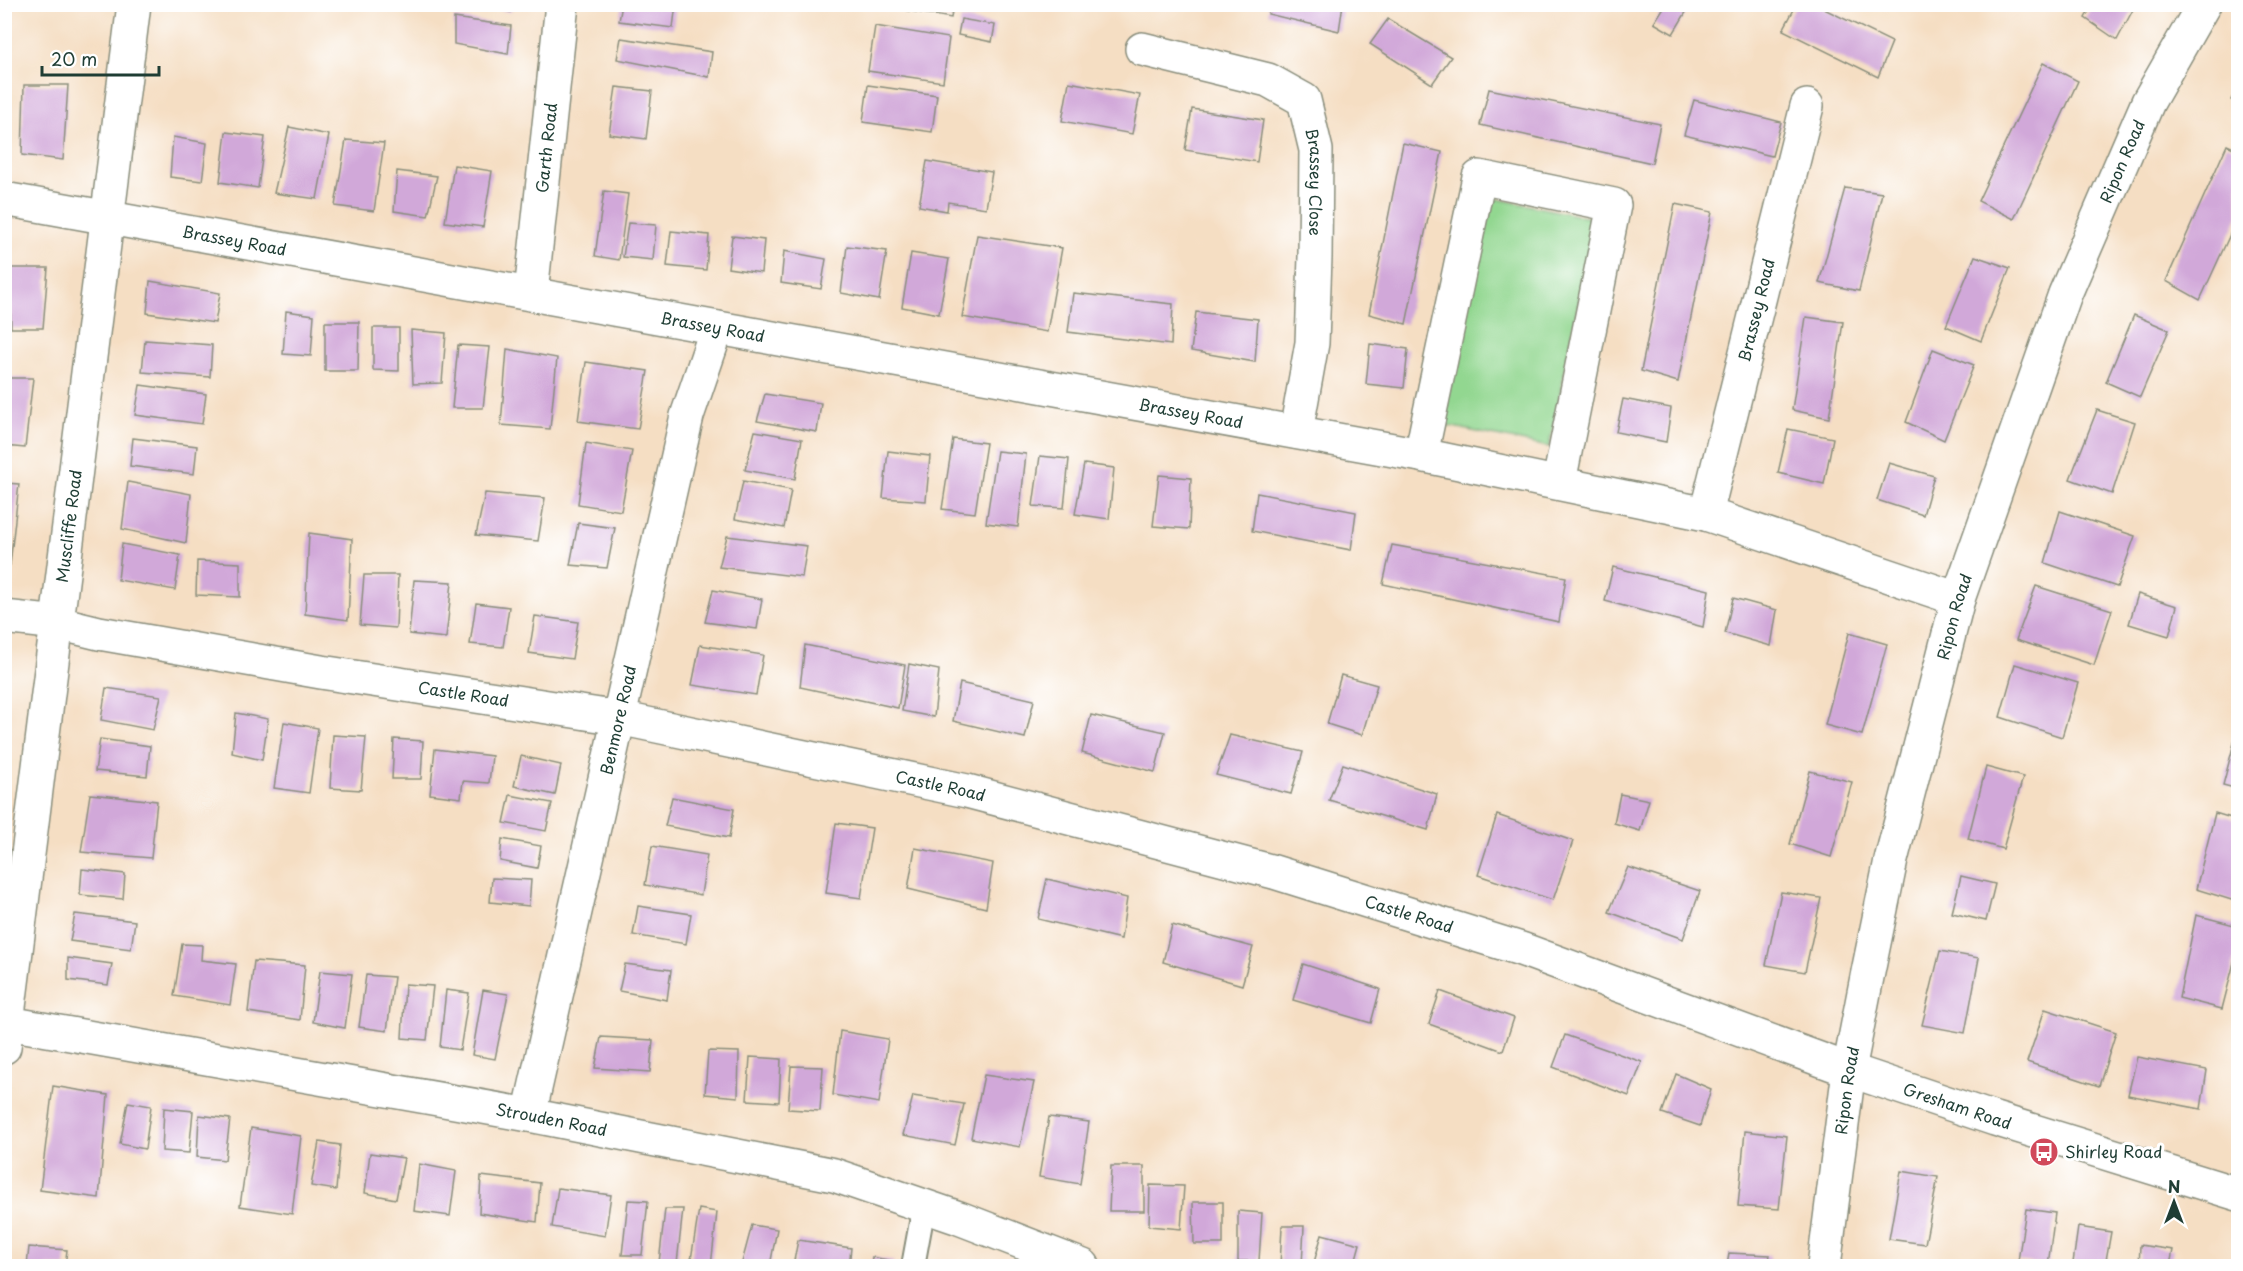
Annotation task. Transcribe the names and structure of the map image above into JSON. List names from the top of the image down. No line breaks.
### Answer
{"streets":{"street":["Garth Road","Ripon Road","Brassey Close","Brassey Road","Muscliffe Road","Castle Road","Benmore Road","Gresham Road","Strouden Road"]},"crossings":[["Garth Road","Brassey Road"],["Ripon Road","Brassey Road"],["Ripon Road","Castle Road"],["Ripon Road","Gresham Road"],["Brassey Close","Brassey Road"],["Brassey Road","Muscliffe Road"],["Brassey Road","Benmore Road"],["Muscliffe Road","Castle Road"],["Muscliffe Road","Strouden Road"],["Castle Road","Benmore Road"],["Castle Road","Gresham Road"],["Benmore Road","Strouden Road"]],"places":{"bus stop":["Shirley Road"]},"scale_bar":"20 m","north":"top"}
